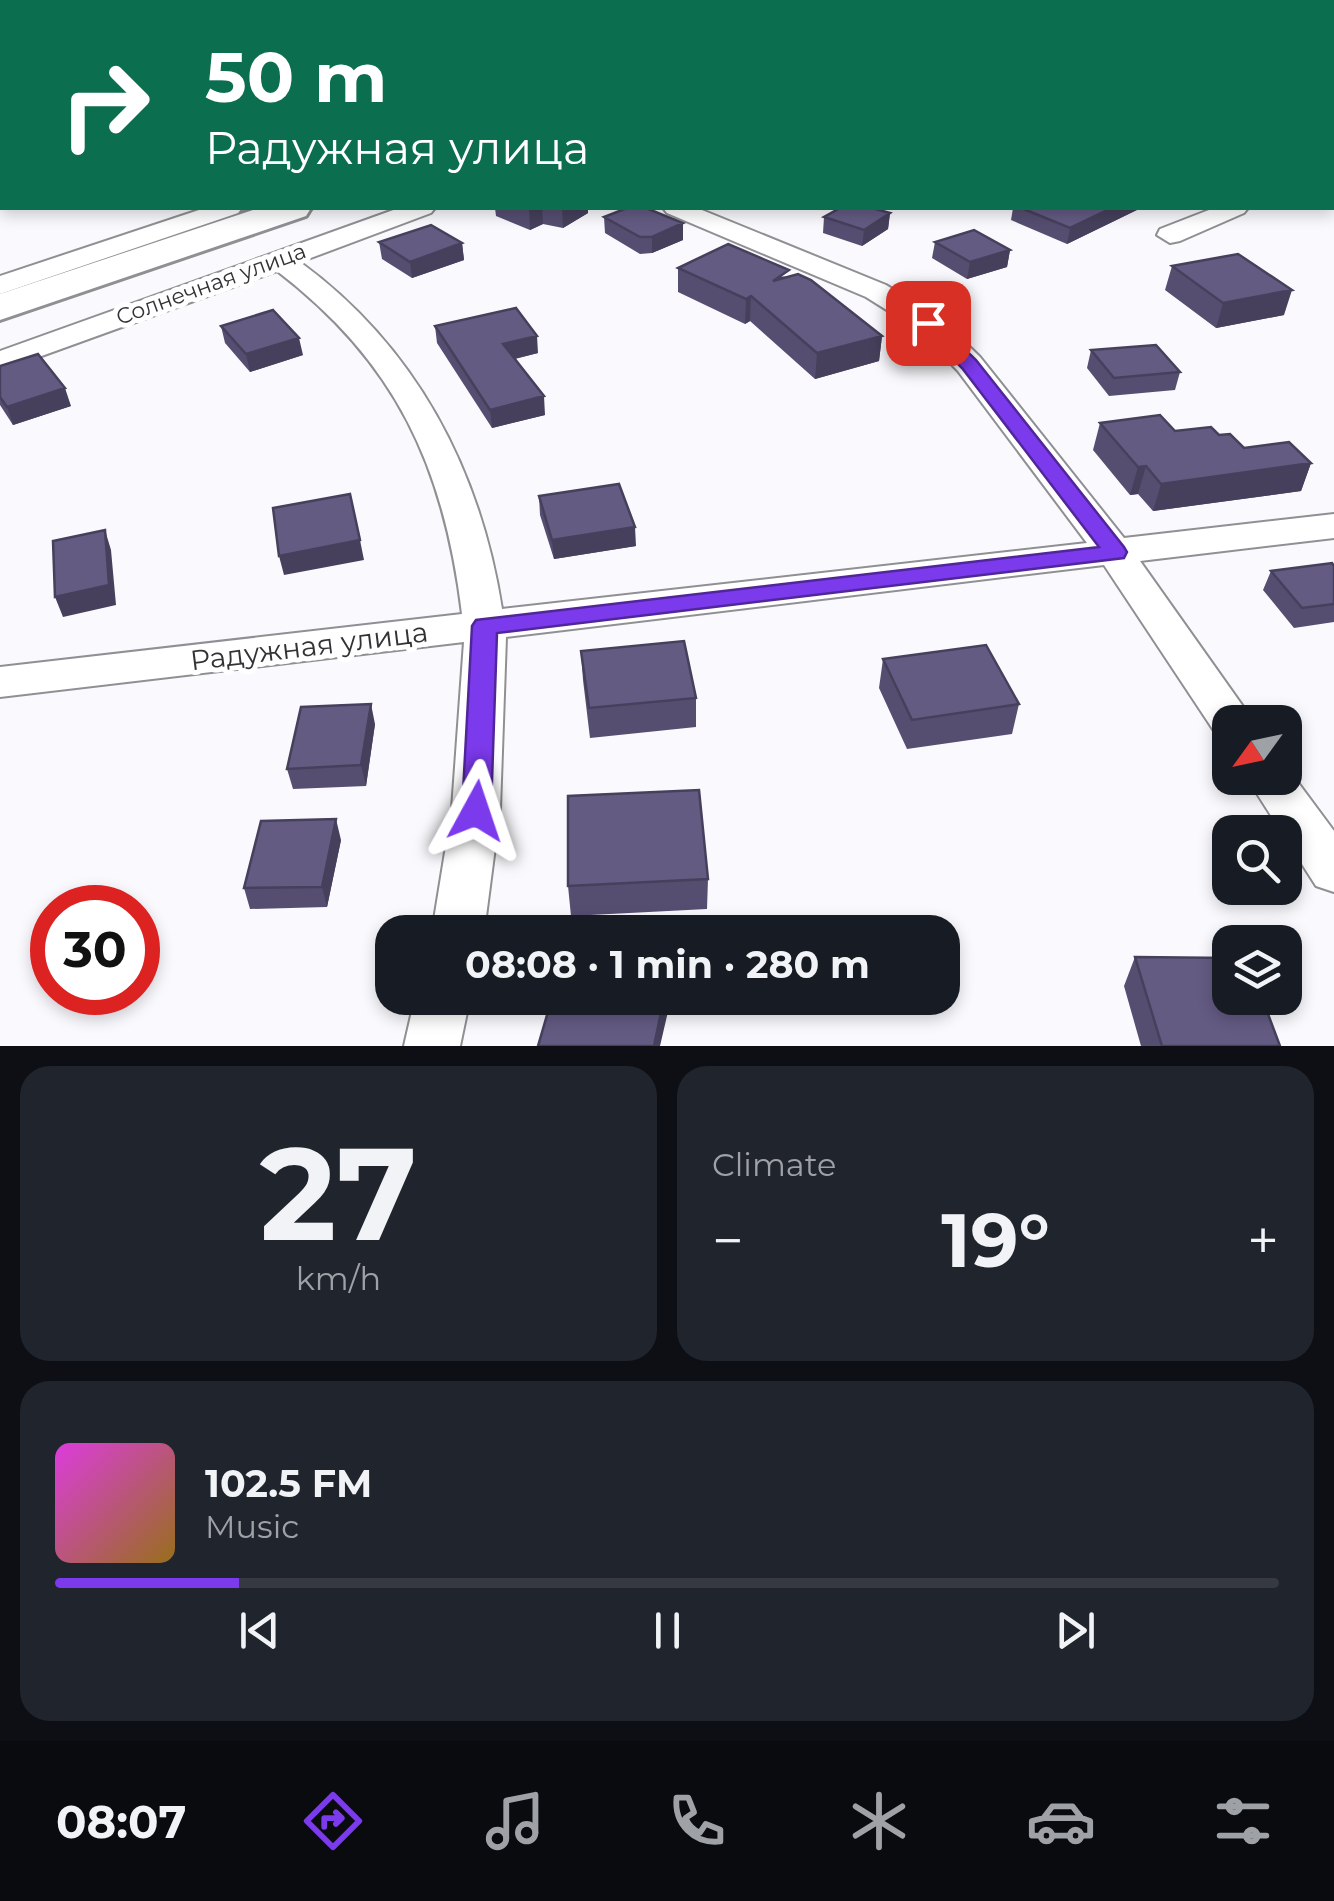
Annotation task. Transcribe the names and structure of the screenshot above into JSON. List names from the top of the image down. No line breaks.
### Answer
{"streets":{"street":["Солнечная улица","Радужная улица"]},"north":"bottom left","page":{"turn":["50 m","Радужная улица"],"limit":"30","trip":"08:08 · 1 min · 280 m","tile":[["27","km/h"],"Climate"],"heat":["−","19°","+"],"song":["102.5 FM","Music"],"tabs":"08:07"}}
